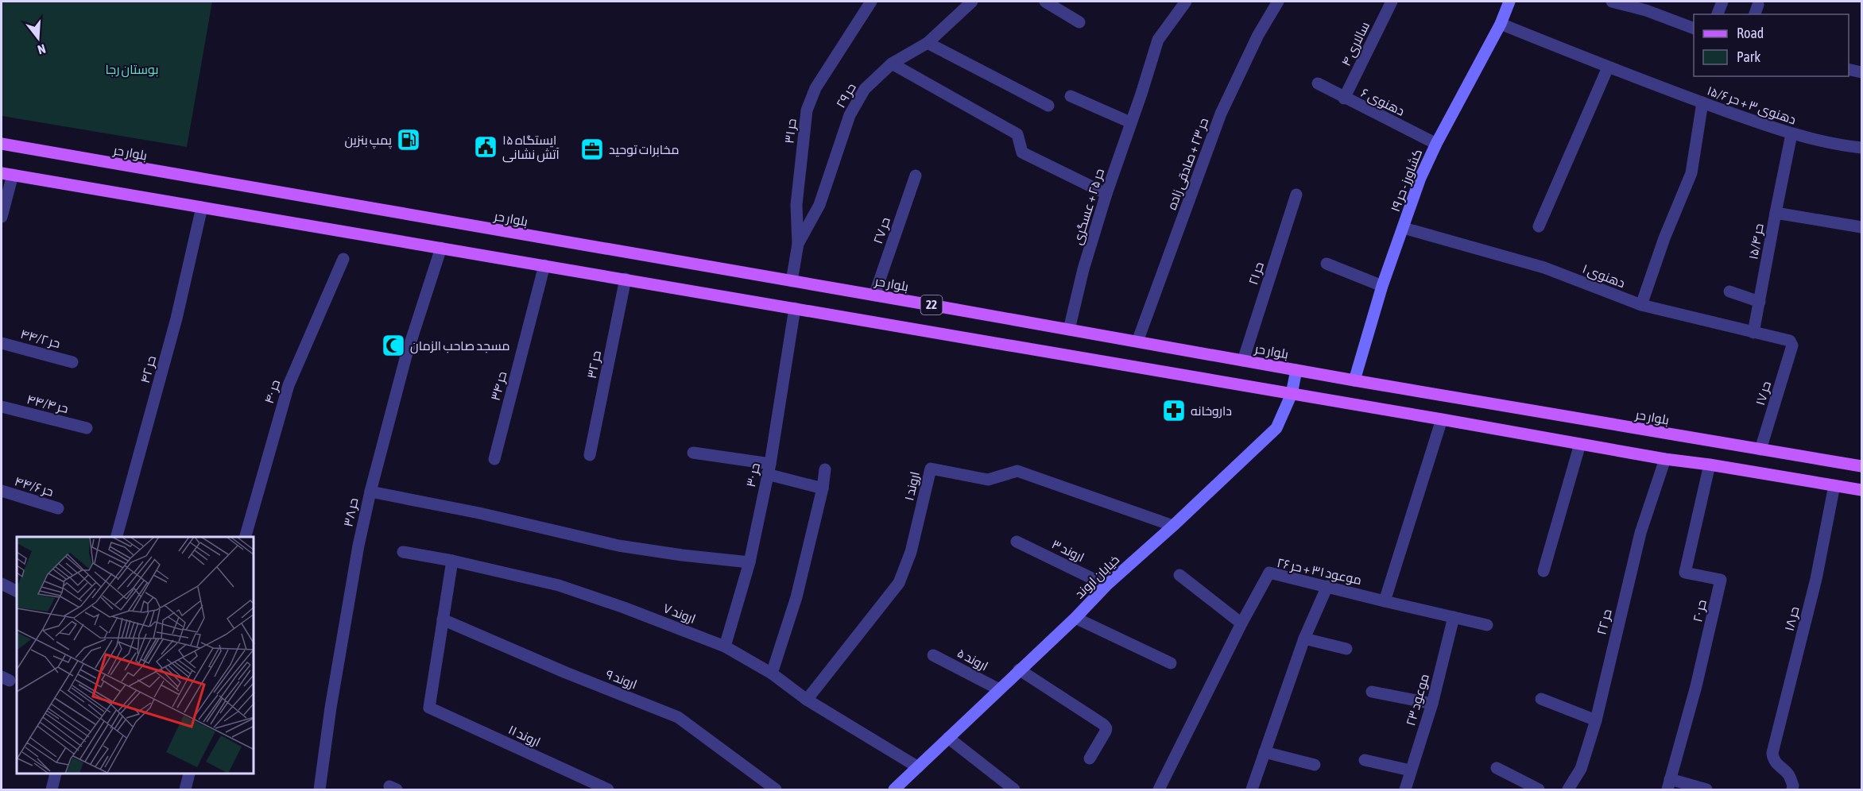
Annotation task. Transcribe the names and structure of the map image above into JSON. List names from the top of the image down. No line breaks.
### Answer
{"streets":{"main road":["بلوار حر","22"],"street":["سالاری ۴","حر ۲۹","دهنوی ۶","دهنوی ۳ + حر ۱۵/۶","حر ۳۱","حر ۲۳ + صادقی زاده","کشاورز - حر ۱۹","حر ۲۵ + عسگری","حر ۲۷","حر ۱۵/۴","حر ۲۱","دهنوی ۱","حر ۴۴/۲","حر ۳۲","حر ۴۲","حر ۳۴","حر ۴۰","حر ۱۷","حر ۴۴/۴","حر ۳۰","حر ۴۴/۶","اروند ۱","حر ۳۸","اروند ۳","موعود ۳۱ + حر ۲۶","خیابان اروند","حر ۲۰","اروند ۷","حر ۱۸","حر ۲۲","اروند ۵","اروند ۹","موعود ۲۳","اروند ۱۱"]},"crossings":[["سالاری ۴","دهنوی ۶"],["حر ۲۹","حر ۳۱"],["دهنوی ۶","کشاورز - حر ۱۹"],["دهنوی ۳ + حر ۱۵/۶","کشاورز - حر ۱۹"],["حر ۳۱","بلوار حر"],["بلوار حر","حر ۲۳ + صادقی زاده"],["بلوار حر","کشاورز - حر ۱۹"],["بلوار حر","حر ۲۵ + عسگری"],["بلوار حر","حر ۲۷"],["بلوار حر","حر ۲۱"],["بلوار حر","حر ۱۷"],["بلوار حر","خیابان اروند"],["کشاورز - حر ۱۹","دهنوی ۱"],["حر ۱۵/۴","دهنوی ۱"],["دهنوی ۱","حر ۱۷"],["22","حر ۳۲"],["22","حر ۴۲"],["22","حر ۳۴"],["22","حر ۳۰"],["22","حر ۳۸"],["22","خیابان اروند"],["22","حر ۲۰"],["22","حر ۱۸"],["22","حر ۲۲"],["حر ۳۰","اروند ۷"],["اروند ۱","خیابان اروند"],["اروند ۱","اروند ۷"],["اروند ۳","خیابان اروند"],["موعود ۳۱ + حر ۲۶","موعود ۲۳"],["خیابان اروند","اروند ۷"],["خیابان اروند","اروند ۵"],["اروند ۹","اروند ۱۱"]],"parks":["بوستان رجا"],"places":{"fuel station":["پمپ بنزین"],"public building":["ایستگاه ۱۵ آتش نشانی"],"office":["مخابرات توحید"],"mosque":["مسجد صاحب الزمان"],"pharmacy":["داروخانه"]},"legend":["Road","Park"],"north":"bottom"}
